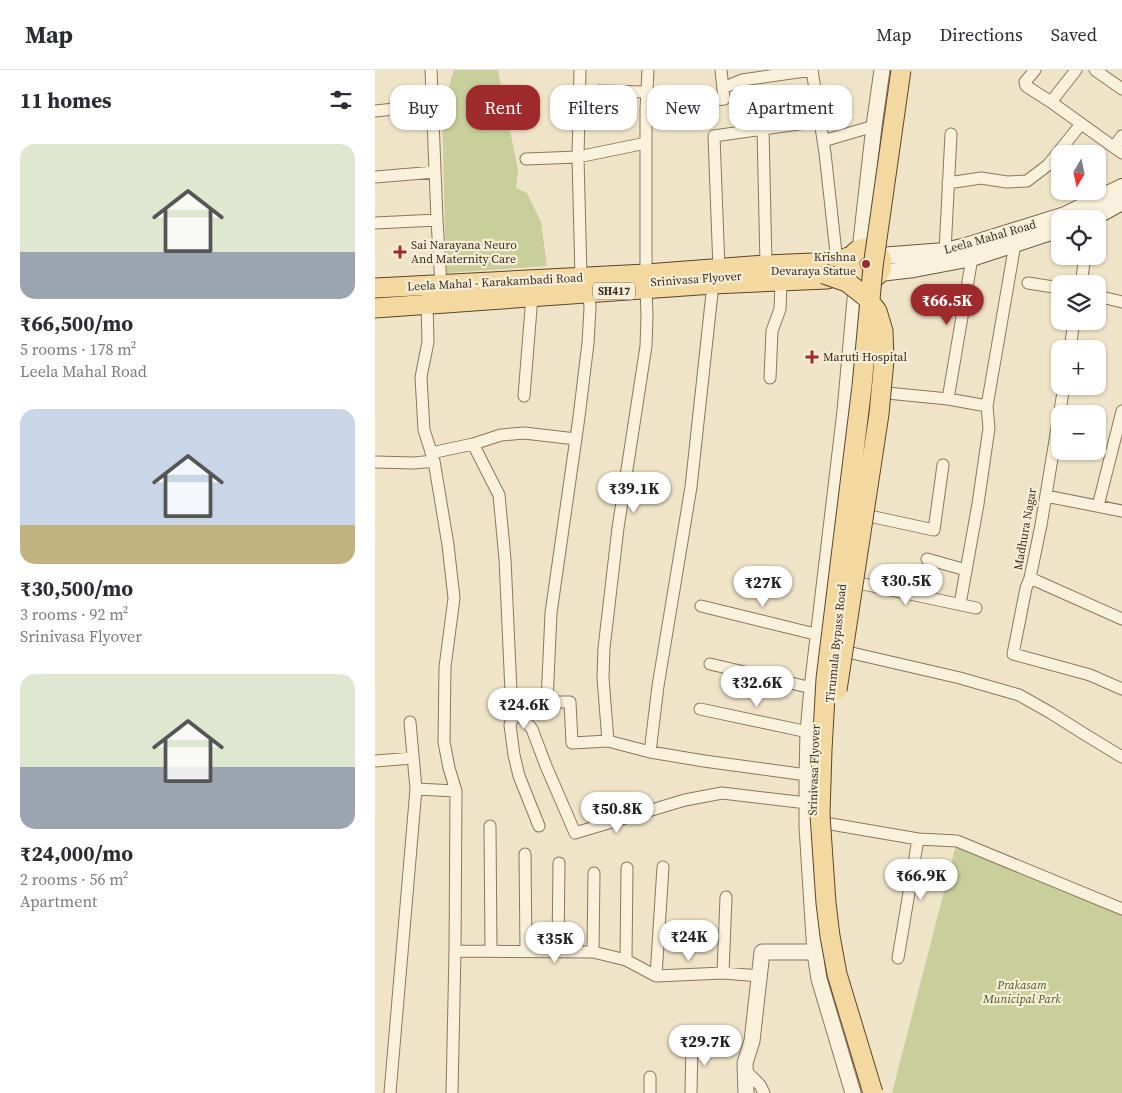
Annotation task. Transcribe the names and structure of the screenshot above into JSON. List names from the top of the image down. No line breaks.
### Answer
{"streets":{"main road":["Leela Mahal Road","Srinivasa Flyover","Leela Mahal - Karakambadi Road","SH417"],"street":["Madhura Nagar","Tirumala Bypass Road"]},"crossings":[["Leela Mahal Road","Leela Mahal - Karakambadi Road"],["Leela Mahal Road","Tirumala Bypass Road"],["Leela Mahal - Karakambadi Road","Tirumala Bypass Road"]],"parks":["Prakasam Municipal Park"],"places":{"health":["Sai Narayana Neuro And Maternity Care","Maruti Hospital"],"other":["Krishna Devaraya Statue"]},"north":"bottom","page":{"header":"Map","nav":["Map","Directions","Saved"],"heading":"11 homes","chip":["Buy","Rent","Filters","New","Apartment"],"list":[{"name":"₹66,500/mo","note":"5 rooms · 178 m² · Leela Mahal Road"},{"name":"₹30,500/mo","note":"3 rooms · 92 m² · Srinivasa Flyover"},{"name":"₹24,000/mo","note":"2 rooms · 56 m² · Apartment"}],"map_buttons":["+","−"],"price":["₹66.5K","₹39.1K","₹30.5K","₹27K","₹32.6K","₹24.6K","₹50.8K","₹66.9K","₹24K","₹35K","₹29.7K"]}}
